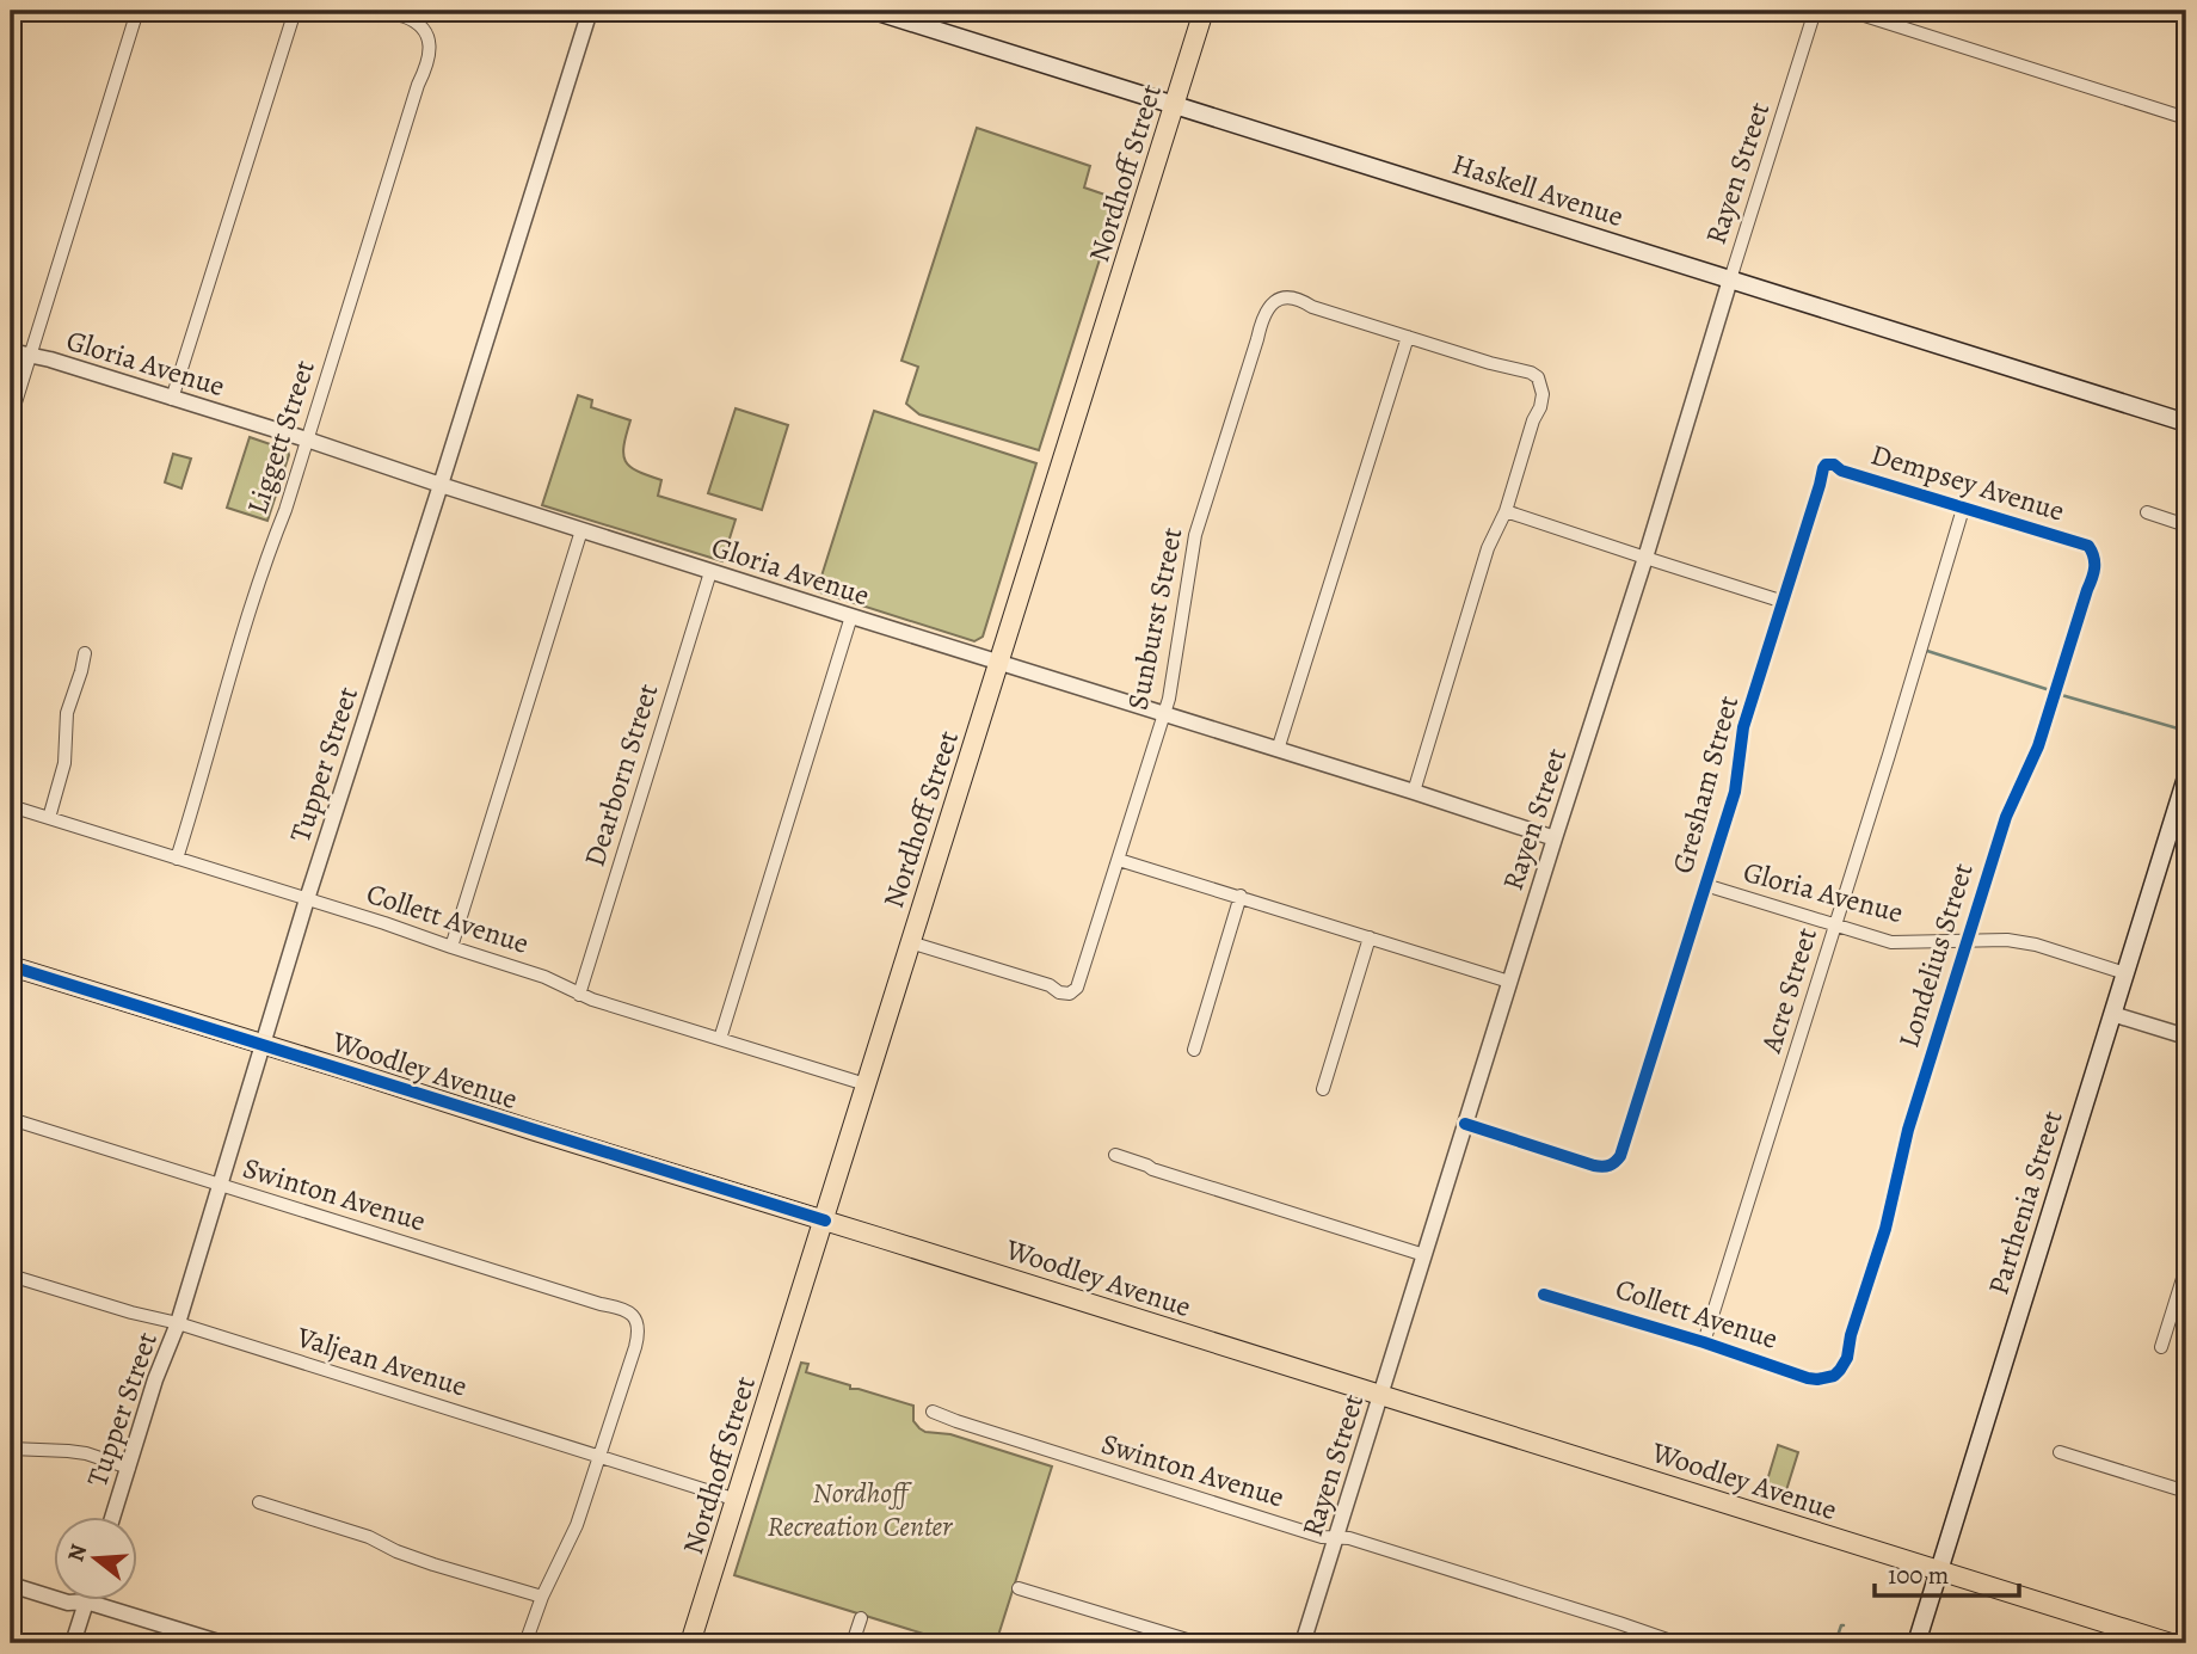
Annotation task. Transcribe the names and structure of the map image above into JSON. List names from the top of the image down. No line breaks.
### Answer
{"streets":{"main road":["Nordhoff Street","Haskell Avenue","Woodley Avenue","Parthenia Street"],"street":["Rayen Street","Gloria Avenue","Liggett Street","Dempsey Avenue","Sunburst Street","Tupper Street","Dearborn Street","Gresham Street","Collett Avenue","Londelius Street","Acre Street","Swinton Avenue","Valjean Avenue"]},"crossings":[["Nordhoff Street","Haskell Avenue"],["Nordhoff Street","Gloria Avenue"],["Nordhoff Street","Sunburst Street"],["Nordhoff Street","Collett Avenue"],["Nordhoff Street","Woodley Avenue"],["Nordhoff Street","Valjean Avenue"],["Rayen Street","Haskell Avenue"],["Rayen Street","Gloria Avenue"],["Rayen Street","Gresham Street"],["Rayen Street","Woodley Avenue"],["Rayen Street","Swinton Avenue"],["Gloria Avenue","Liggett Street"],["Gloria Avenue","Sunburst Street"],["Gloria Avenue","Tupper Street"],["Gloria Avenue","Dearborn Street"],["Gloria Avenue","Gresham Street"],["Gloria Avenue","Londelius Street"],["Gloria Avenue","Acre Street"],["Gloria Avenue","Parthenia Street"],["Liggett Street","Collett Avenue"],["Dempsey Avenue","Gresham Street"],["Dempsey Avenue","Londelius Street"],["Dempsey Avenue","Acre Street"],["Tupper Street","Collett Avenue"],["Tupper Street","Woodley Avenue"],["Tupper Street","Swinton Avenue"],["Tupper Street","Valjean Avenue"],["Dearborn Street","Collett Avenue"],["Collett Avenue","Londelius Street"],["Collett Avenue","Acre Street"],["Woodley Avenue","Parthenia Street"],["Swinton Avenue","Valjean Avenue"]],"parks":["Nordhoff Recreation Center"],"scale_bar":"100 m","north":"left"}
